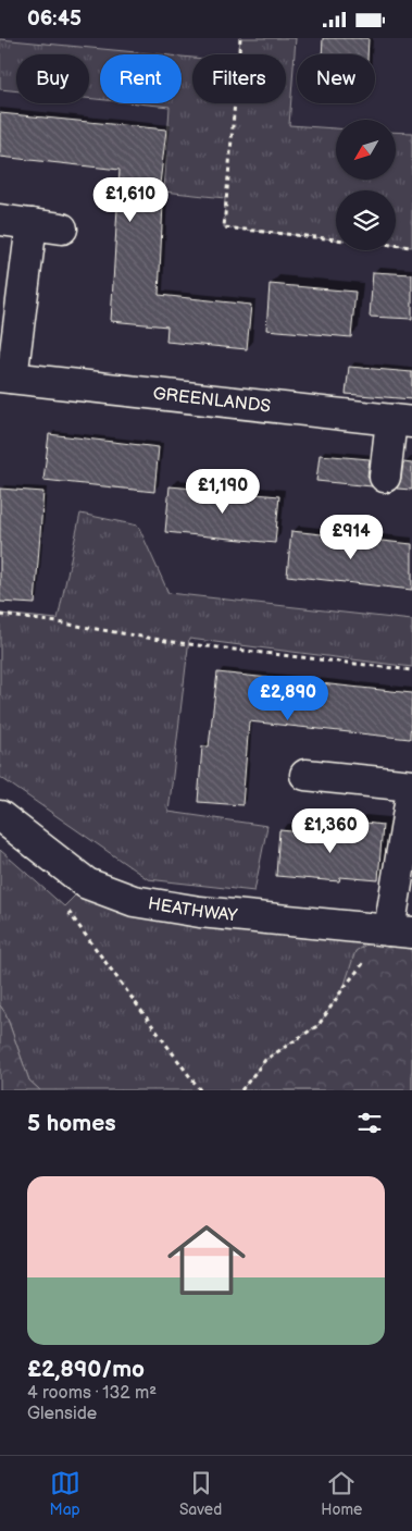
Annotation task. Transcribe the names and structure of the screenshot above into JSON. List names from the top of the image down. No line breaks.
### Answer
{"streets":{"street":["GREENLANDS","HEATHWAY"]},"north":"bottom left","page":{"status":"06:45","chip":["Buy","Rent","Filters","New"],"price":["£1,610","£1,190","£914","£2,890","£1,360"],"heading":"5 homes","list":[{"name":"£2,890/mo","note":"4 rooms · 132 m² · Glenside"}],"tabs":["Map","Saved","Home"]}}
